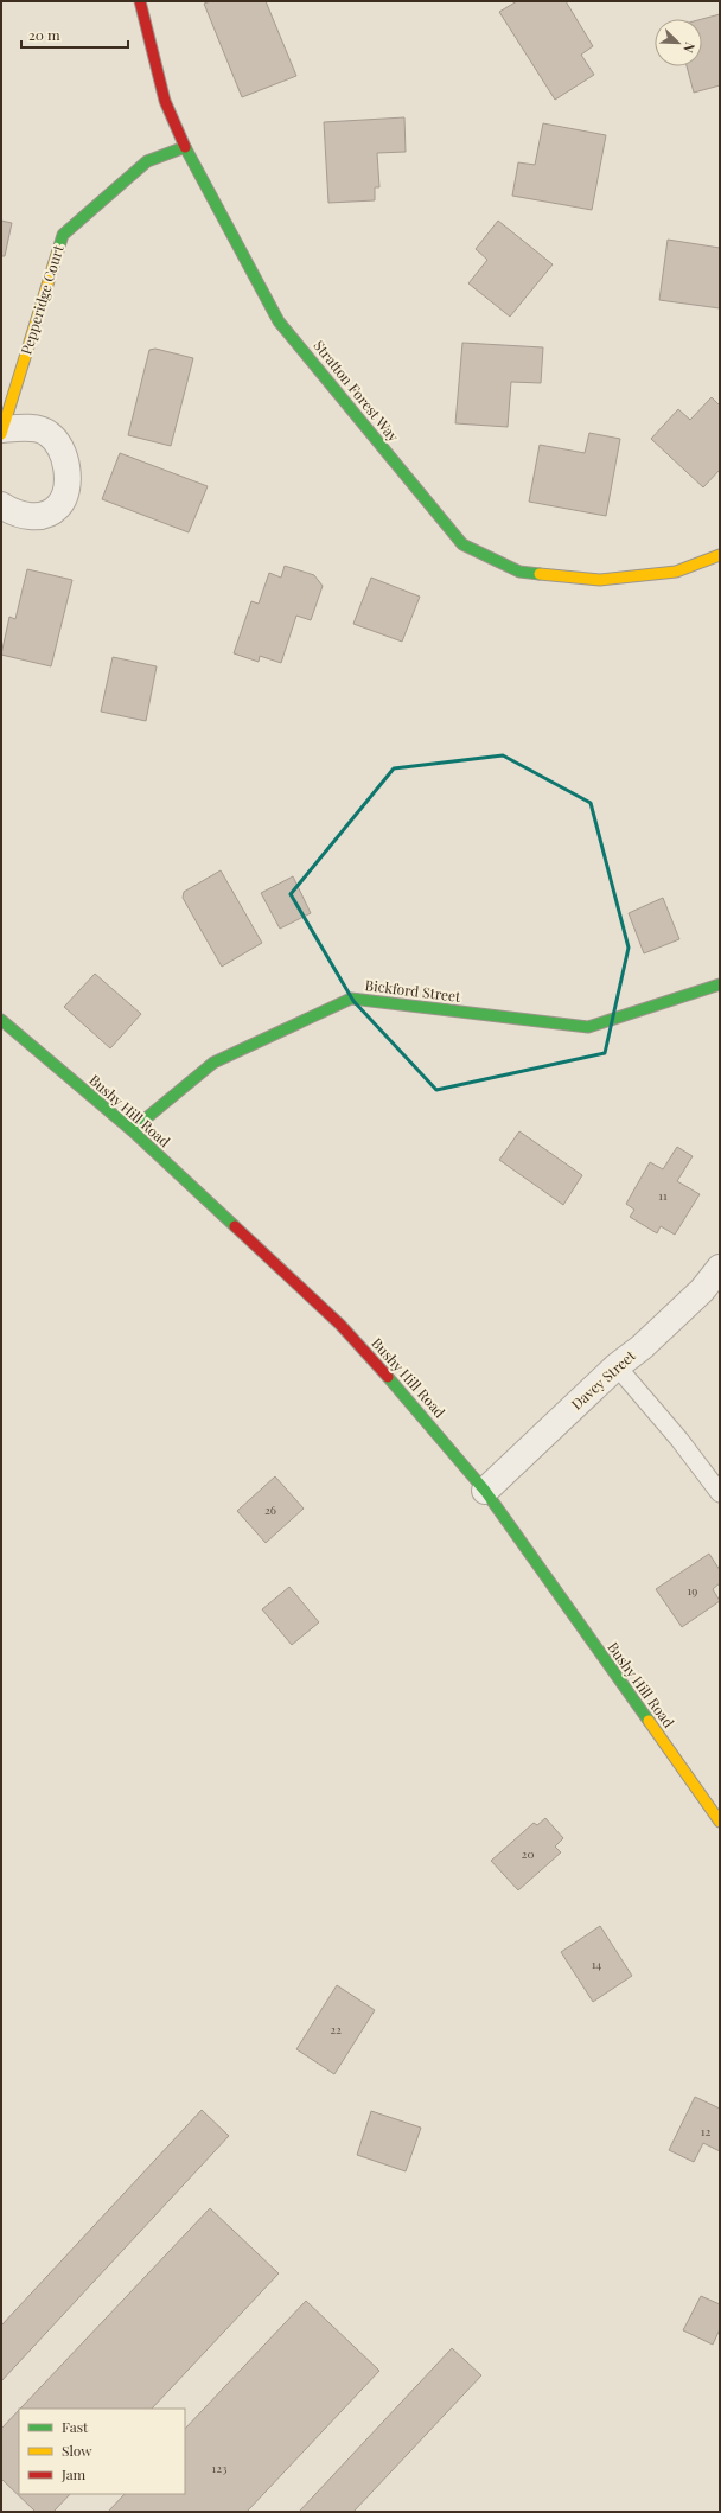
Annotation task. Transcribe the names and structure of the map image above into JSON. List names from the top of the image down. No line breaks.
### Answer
{"streets":{"street":["Pepperidge Court","Stratton Forest Way","Bickford Street","Bushy Hill Road","Davey Street"]},"crossings":[["Pepperidge Court","Stratton Forest Way"],["Bickford Street","Bushy Hill Road"],["Bushy Hill Road","Davey Street"]],"house_numbers":["11","26","19","20","14","22","12","123"],"legend":["Fast","Slow","Jam"],"scale_bar":"20 m","north":"bottom right"}
